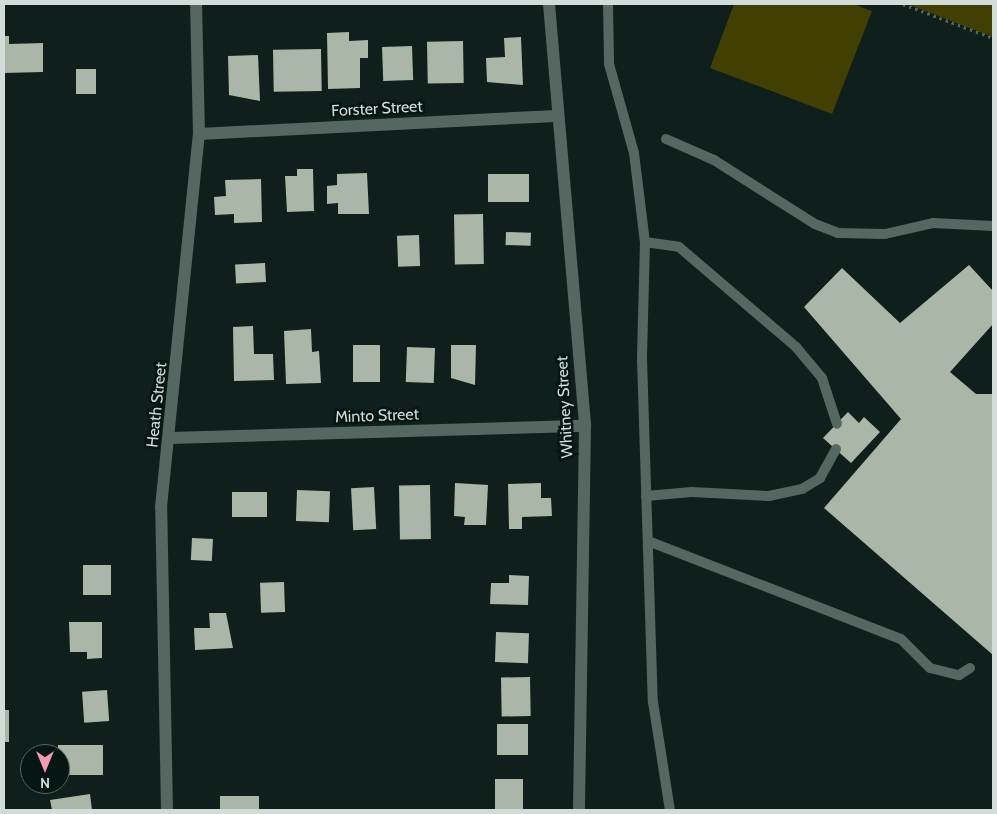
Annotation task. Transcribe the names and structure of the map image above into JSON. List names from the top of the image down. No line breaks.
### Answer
{"streets":{"street":["Forster Street","Heath Street","Whitney Street","Minto Street"]},"crossings":[["Forster Street","Heath Street"],["Forster Street","Whitney Street"],["Heath Street","Minto Street"],["Whitney Street","Minto Street"]],"north":"bottom"}
